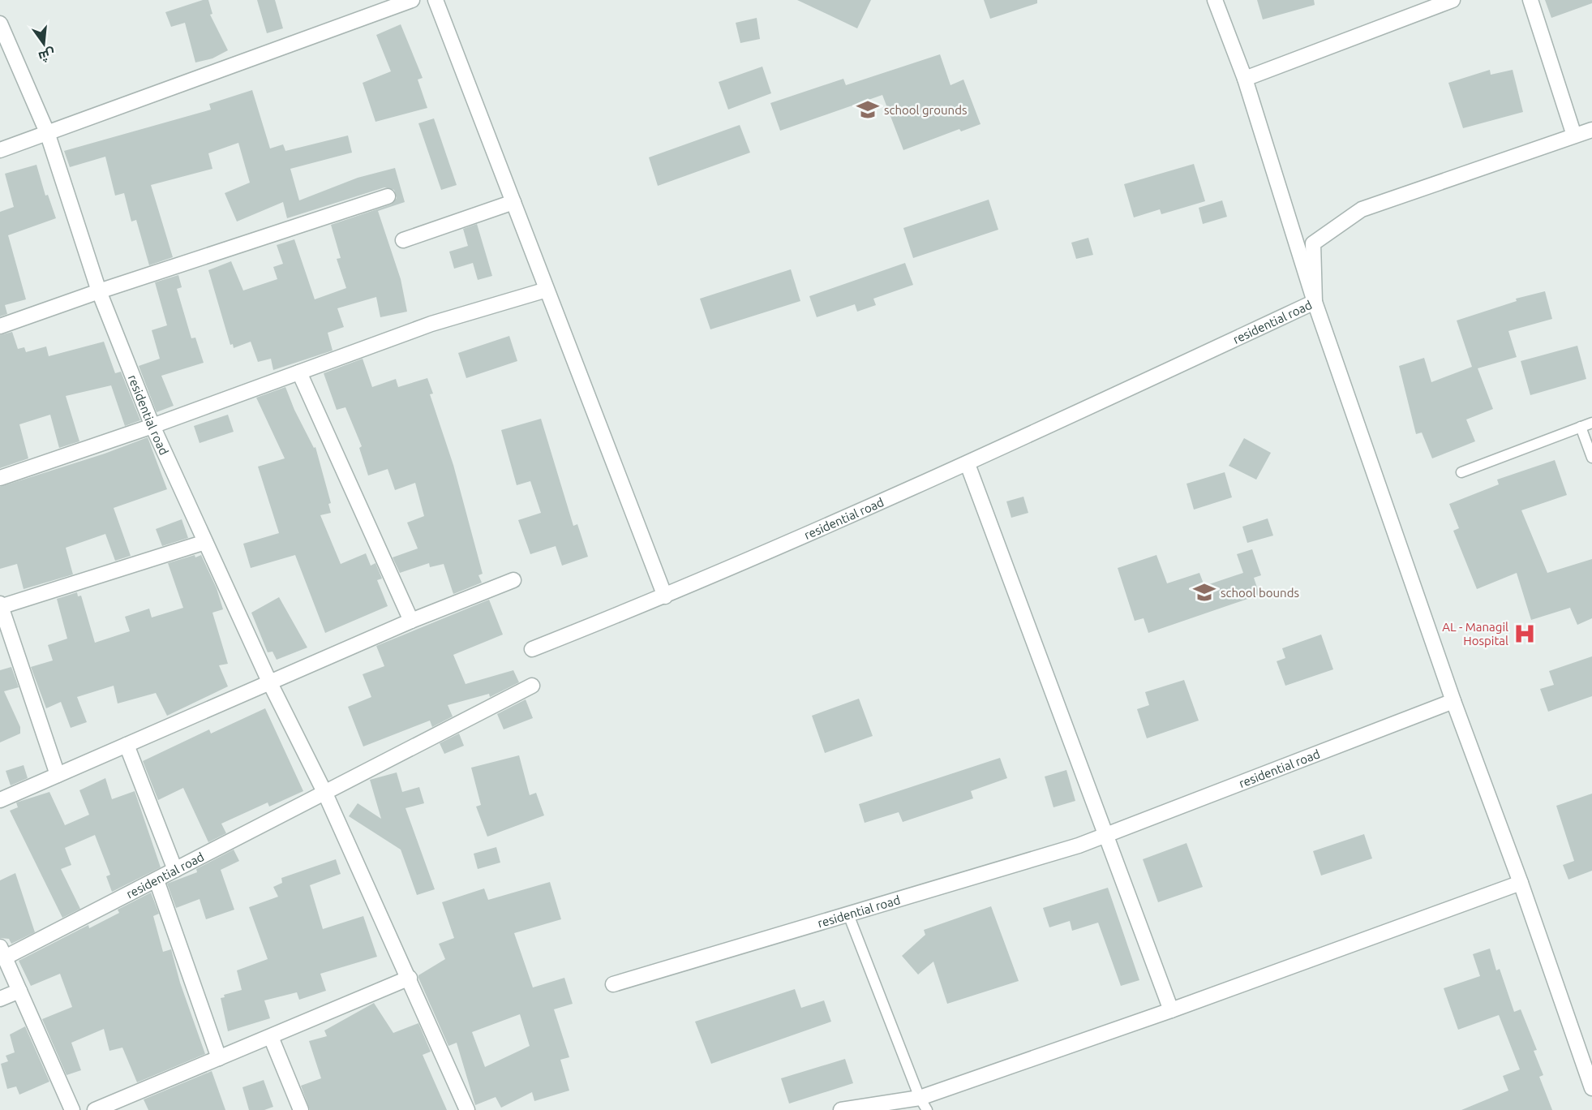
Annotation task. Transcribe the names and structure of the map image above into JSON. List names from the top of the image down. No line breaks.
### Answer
{"streets":{"street":["residential road"]},"places":{"school or university":["school grounds","school bounds"],"hospital":["AL - Managil Hospital"]},"north":"bottom"}
